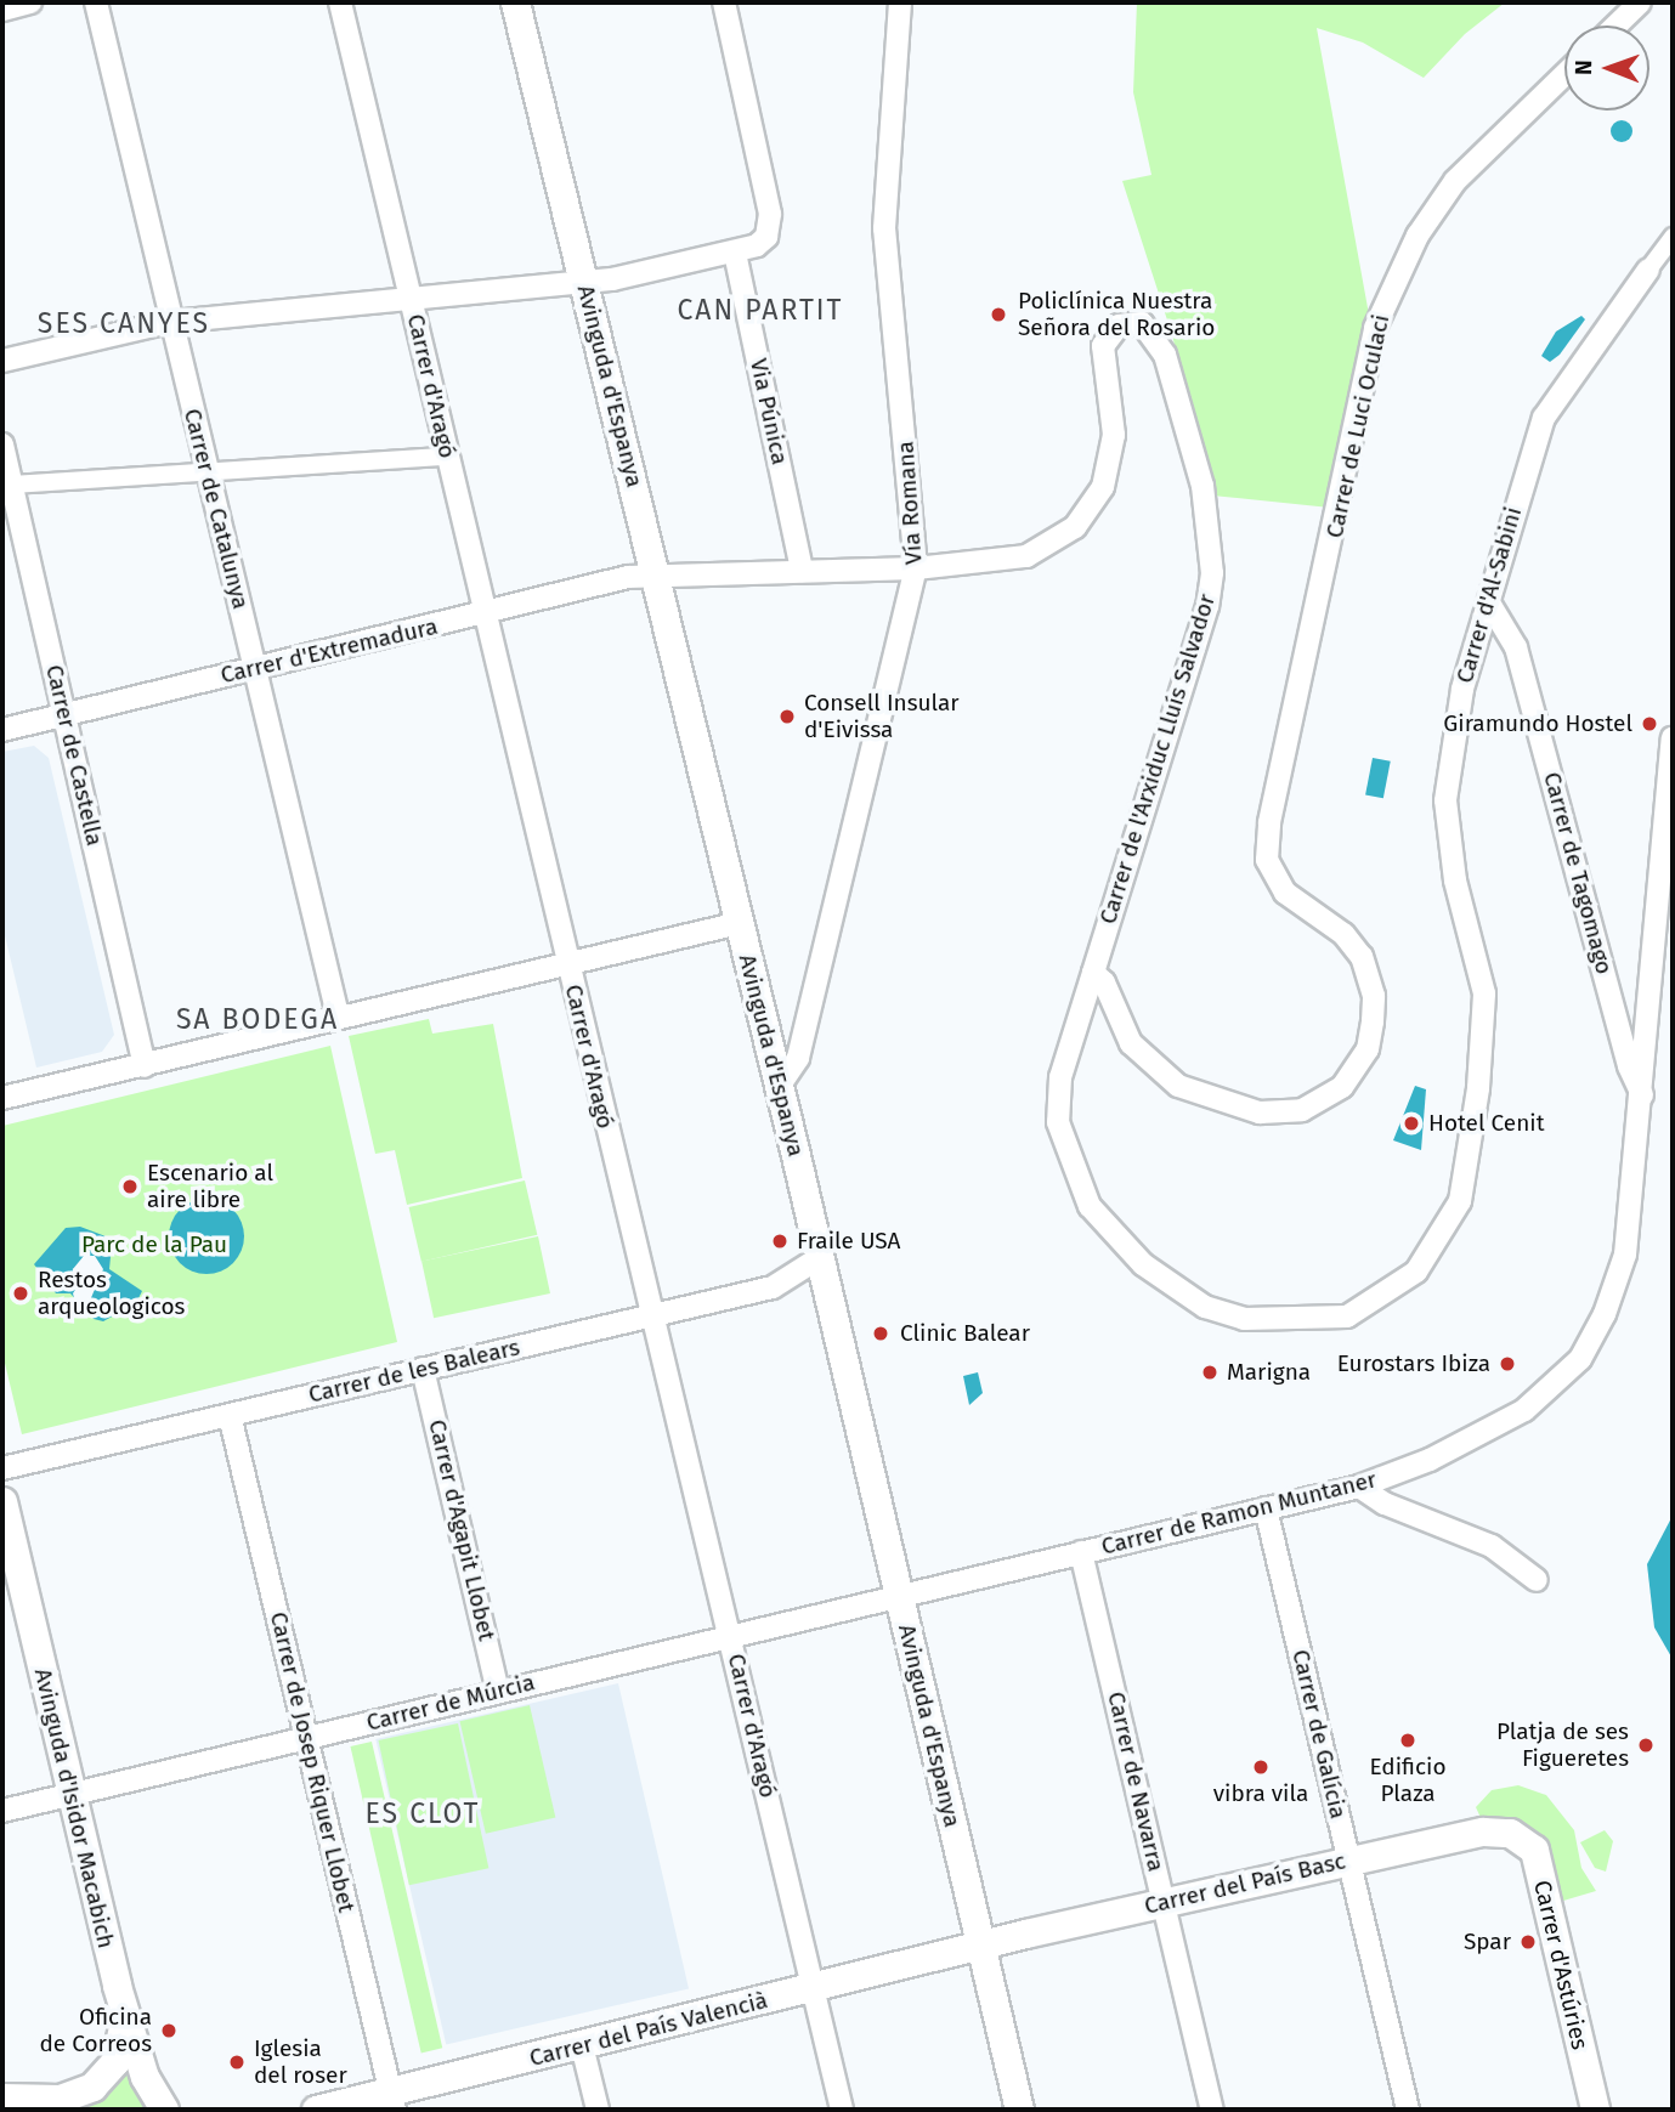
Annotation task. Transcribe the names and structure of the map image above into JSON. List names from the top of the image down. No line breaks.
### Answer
{"streets":{"street":["Carrer d'Aragó","Avinguda d'Espanya","Via Púnica","Carrer de Luci Oculaci","Vía Romana","Carrer de Catalunya","Carrer d'Al-Sabini","Carrer d'Extremadura","Carrer de Castella","Carrer de l'Arxiduc Lluís Salvador","Carrer de Tagomago","Carrer de les Balears","Carrer de Ramon Muntaner","Carrer d'Agapit Llobet","Carrer de Múrcia","Carrer de Galícia","Carrer de Josep Riquer Llobet","Carrer de Navarra","Avinguda d'Isidor Macabich","Carrer del País Basc","Carrer d'Astúries","Carrer del País Valencià"]},"crossings":[["Carrer d'Aragó","Carrer d'Extremadura"],["Carrer d'Aragó","Carrer de les Balears"],["Carrer d'Aragó","Carrer de Múrcia"],["Carrer d'Aragó","Carrer del País Valencià"],["Avinguda d'Espanya","Vía Romana"],["Avinguda d'Espanya","Carrer d'Extremadura"],["Avinguda d'Espanya","Carrer de l'Arxiduc Lluís Salvador"],["Avinguda d'Espanya","Carrer de les Balears"],["Avinguda d'Espanya","Carrer de Ramon Muntaner"],["Avinguda d'Espanya","Carrer de Múrcia"],["Avinguda d'Espanya","Carrer del País Basc"],["Avinguda d'Espanya","Carrer del País Valencià"],["Via Púnica","Carrer de l'Arxiduc Lluís Salvador"],["Carrer de Luci Oculaci","Carrer d'Al-Sabini"],["Carrer de Luci Oculaci","Carrer de l'Arxiduc Lluís Salvador"],["Vía Romana","Carrer de l'Arxiduc Lluís Salvador"],["Carrer de Catalunya","Carrer d'Extremadura"],["Carrer d'Al-Sabini","Carrer de l'Arxiduc Lluís Salvador"],["Carrer d'Al-Sabini","Carrer de Tagomago"],["Carrer d'Extremadura","Carrer de Castella"],["Carrer d'Extremadura","Carrer de l'Arxiduc Lluís Salvador"],["Carrer de Tagomago","Carrer de Ramon Muntaner"],["Carrer de les Balears","Carrer d'Agapit Llobet"],["Carrer de les Balears","Carrer de Josep Riquer Llobet"],["Carrer de Ramon Muntaner","Carrer de Múrcia"],["Carrer de Ramon Muntaner","Carrer de Galícia"],["Carrer de Ramon Muntaner","Carrer de Navarra"],["Carrer d'Agapit Llobet","Carrer de Múrcia"],["Carrer de Múrcia","Carrer de Josep Riquer Llobet"],["Carrer de Múrcia","Avinguda d'Isidor Macabich"],["Carrer de Galícia","Carrer del País Basc"],["Carrer de Josep Riquer Llobet","Carrer del País Valencià"],["Carrer de Navarra","Carrer del País Basc"],["Carrer del País Basc","Carrer d'Astúries"],["Carrer del País Basc","Carrer del País Valencià"]],"districts":["CAN PARTIT","SES CANYES","SA BODEGA","ES CLOT"],"parks":["Parc de la Pau"],"places":["Policlínica Nuestra Señora del Rosario","Consell Insular d'Eivissa","Giramundo Hostel","Hotel Cenit","Escenario al aire libre","Fraile USA","Restos arqueologicos","Clinic Balear","Eurostars Ibiza","Marigna","Edificio Plaza","Platja de ses Figueretes","vibra vila","Spar","Oficina de Correos","Iglesia del roser"],"north":"left"}
